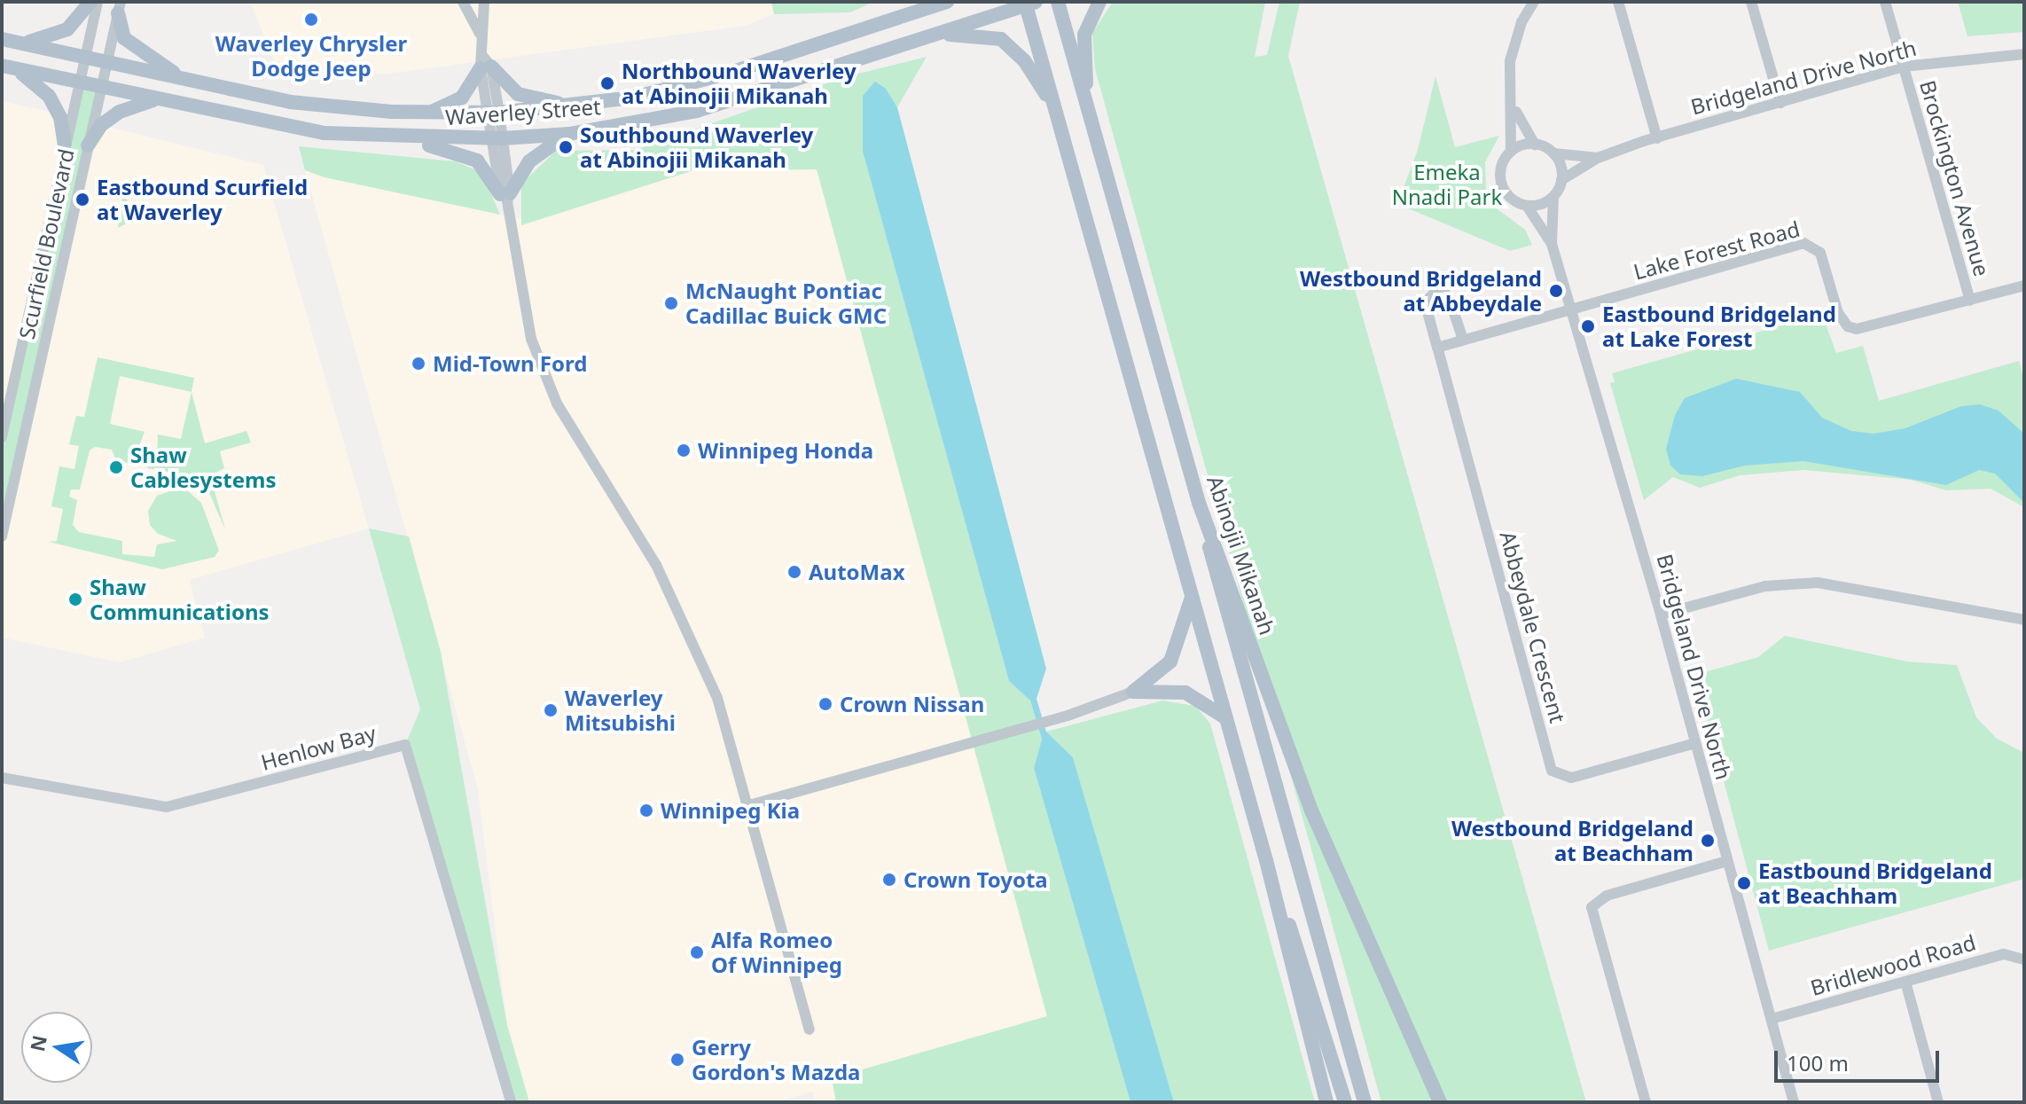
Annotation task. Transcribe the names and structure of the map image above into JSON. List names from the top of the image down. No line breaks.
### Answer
{"streets":{"main road":["Waverley Street","Abinojii Mikanah"],"street":["Bridgeland Drive North","Brockington Avenue","Scurfield Boulevard","Lake Forest Road","Abbeydale Crescent","Henlow Bay","Bridlewood Road"]},"crossings":[["Bridgeland Drive North","Brockington Avenue"],["Bridgeland Drive North","Lake Forest Road"],["Bridgeland Drive North","Abbeydale Crescent"],["Bridgeland Drive North","Bridlewood Road"],["Waverley Street","Scurfield Boulevard"],["Brockington Avenue","Lake Forest Road"]],"parks":["Emeka Nnadi Park"],"places":["Waverley Chrysler Dodge Jeep","Northbound Waverley at Abinojii Mikanah","Southbound Waverley at Abinojii Mikanah","Eastbound Scurfield at Waverley","Westbound Bridgeland at Abbeydale","McNaught Pontiac Cadillac Buick GMC","Eastbound Bridgeland at Lake Forest","Mid-Town Ford","Winnipeg Honda","Shaw Cablesystems","AutoMax","Shaw Communications","Crown Nissan","Waverley Mitsubishi","Winnipeg Kia","Westbound Bridgeland at Beachham","Crown Toyota","Eastbound Bridgeland at Beachham","Alfa Romeo Of Winnipeg","Gerry Gordon's Mazda"],"scale_bar":"100 m","north":"left"}
